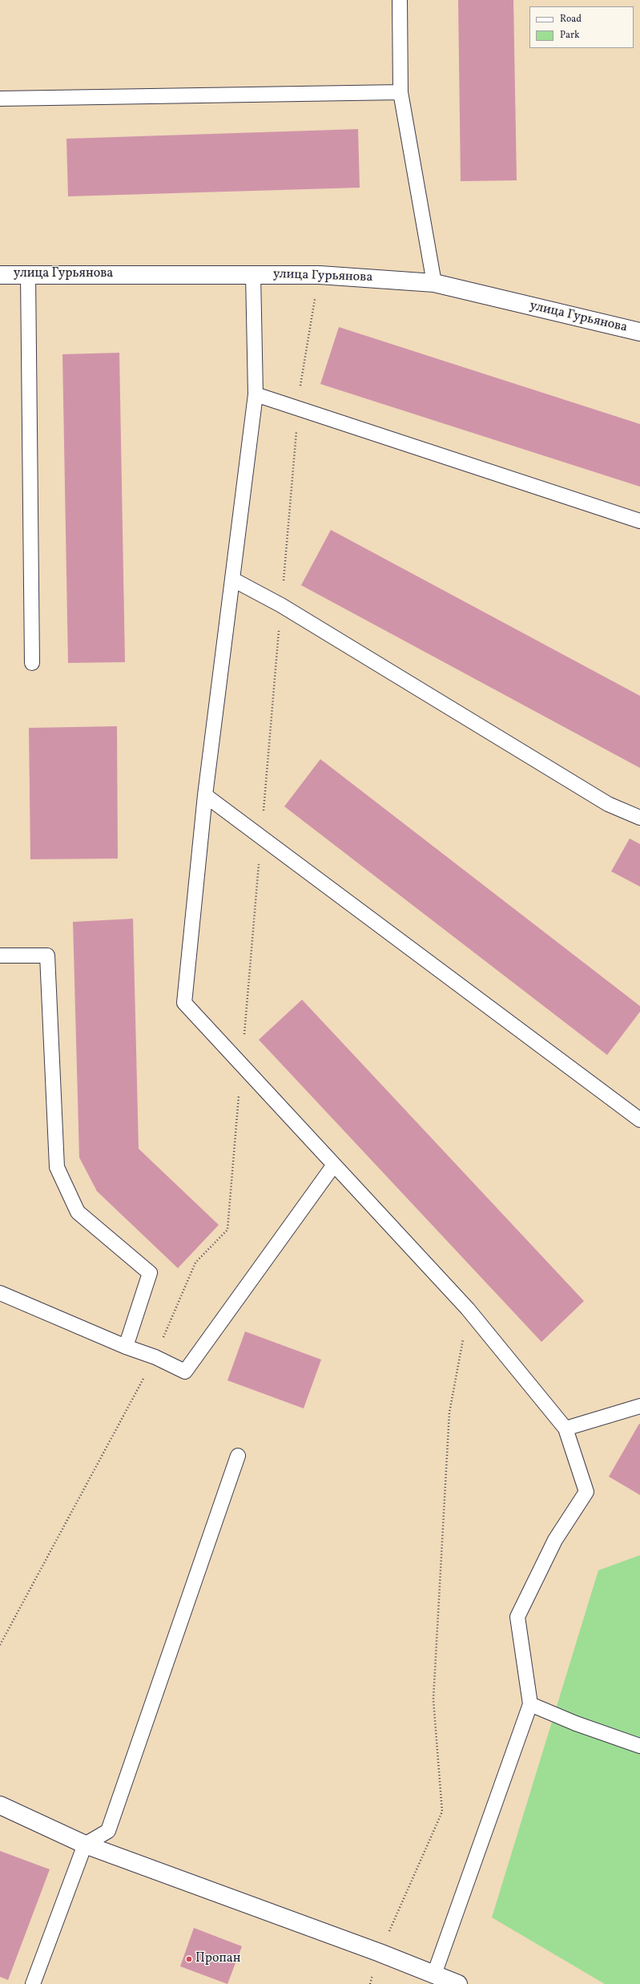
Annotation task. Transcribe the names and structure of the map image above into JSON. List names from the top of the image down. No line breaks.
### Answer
{"streets":{"street":["улица Гурьянова"]},"places":["Пропан"],"legend":["Road","Park"]}
